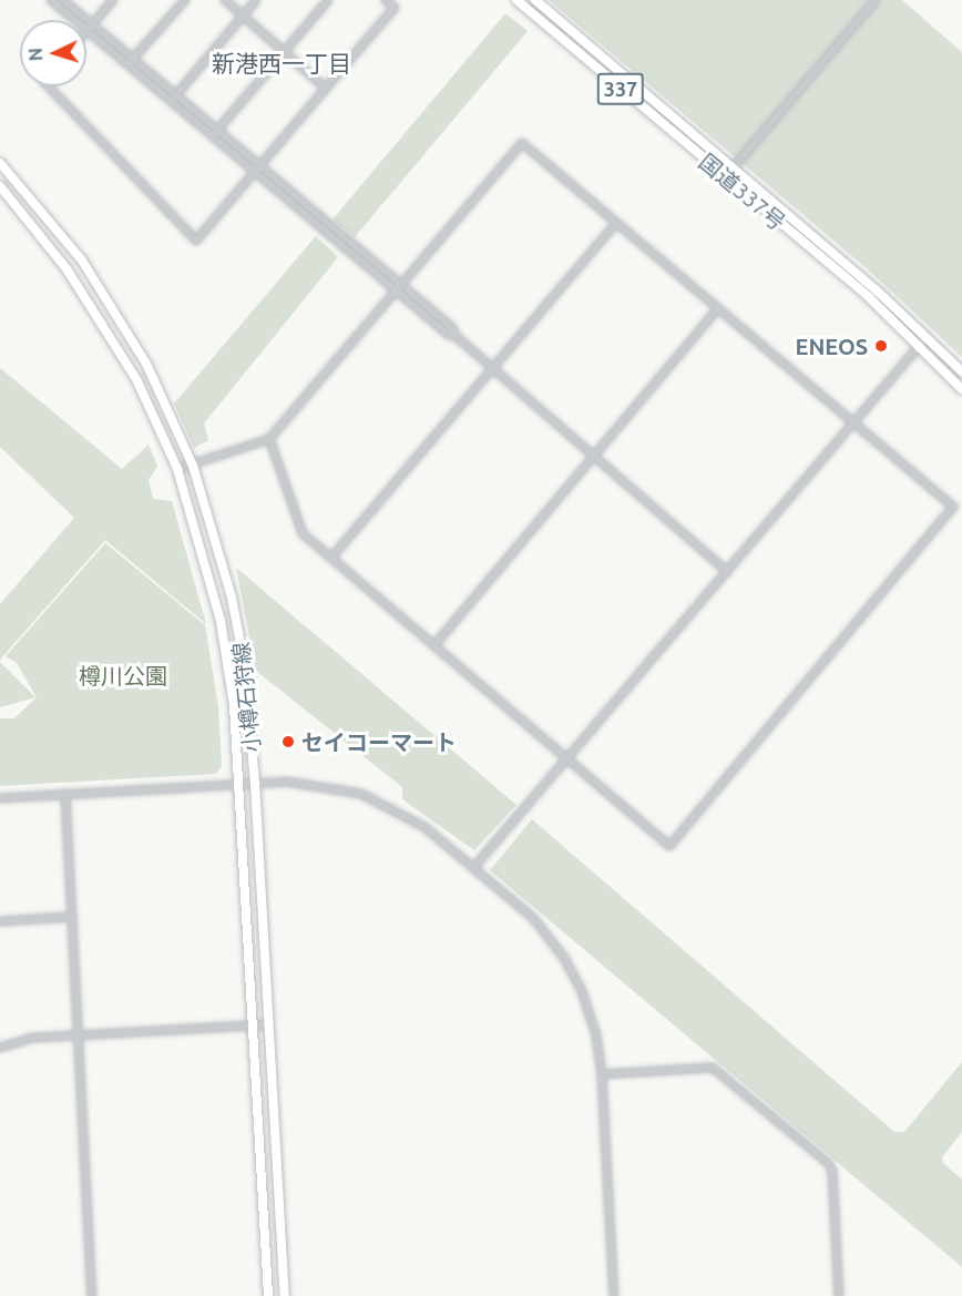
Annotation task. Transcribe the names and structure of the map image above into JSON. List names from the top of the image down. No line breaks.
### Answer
{"streets":{"highway":["337","国道337号"],"main road":["小樽石狩線"]},"districts":["新港西一丁目"],"parks":["樽川公園"],"places":["ENEOS","セイコーマート"],"north":"left"}
